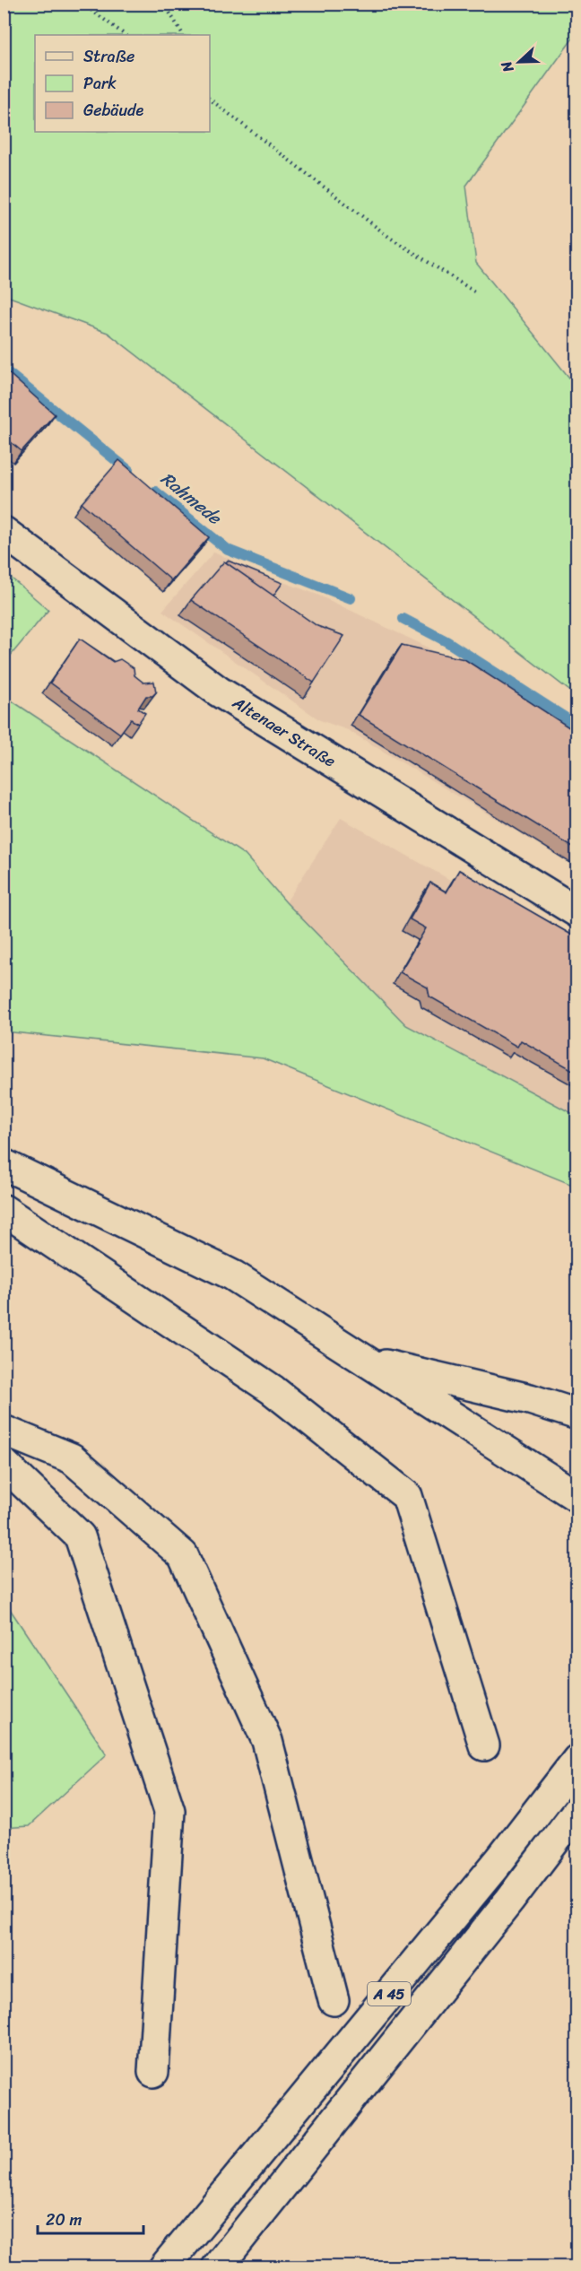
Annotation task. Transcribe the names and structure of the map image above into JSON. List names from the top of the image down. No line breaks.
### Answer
{"streets":{"main road":["Altenaer Straße","A 45"]},"water":["Rahmede"],"legend":["Straße","Park","Gebäude"],"scale_bar":"20 m","north":"left"}
